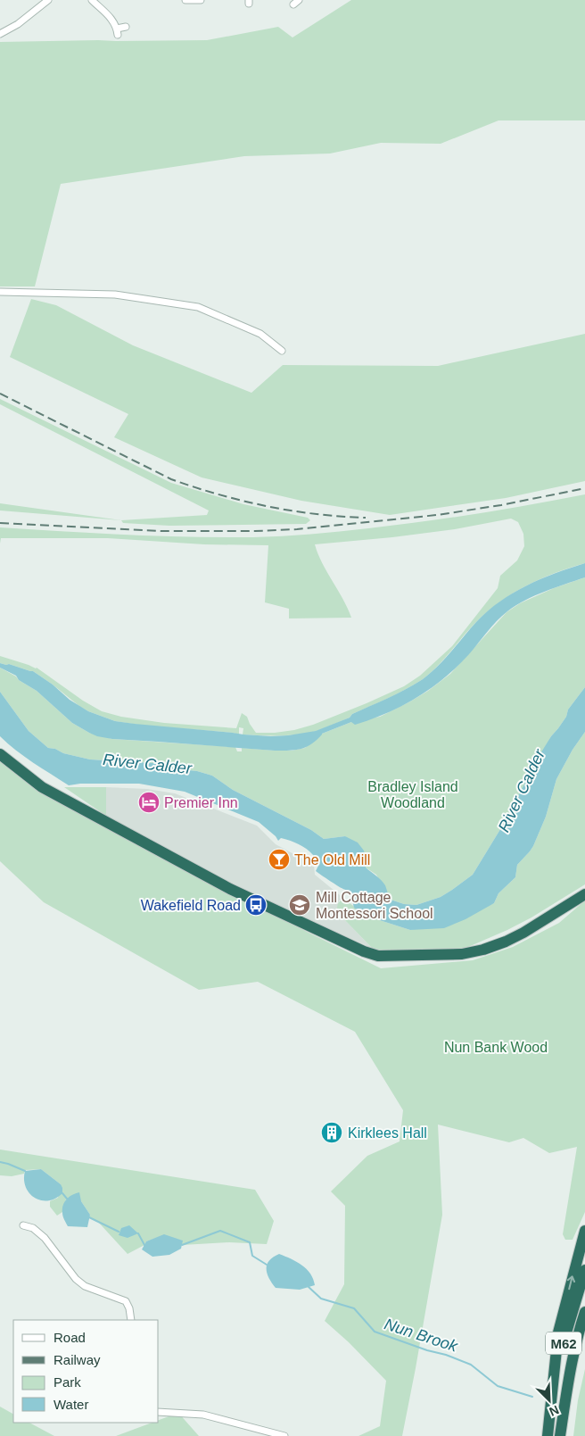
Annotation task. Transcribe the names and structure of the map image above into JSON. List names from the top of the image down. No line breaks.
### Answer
{"streets":{"highway":["M62"]},"water":["River Calder","Nun Brook"],"parks":["Bradley Island Woodland","Nun Bank Wood"],"places":{"hotel":["Premier Inn"],"bar":["The Old Mill"],"bus stop":["Wakefield Road"],"school or university":["Mill Cottage Montessori School"],"building":["Kirklees Hall"]},"legend":["Road","Railway","Park","Water"],"north":"bottom right"}
